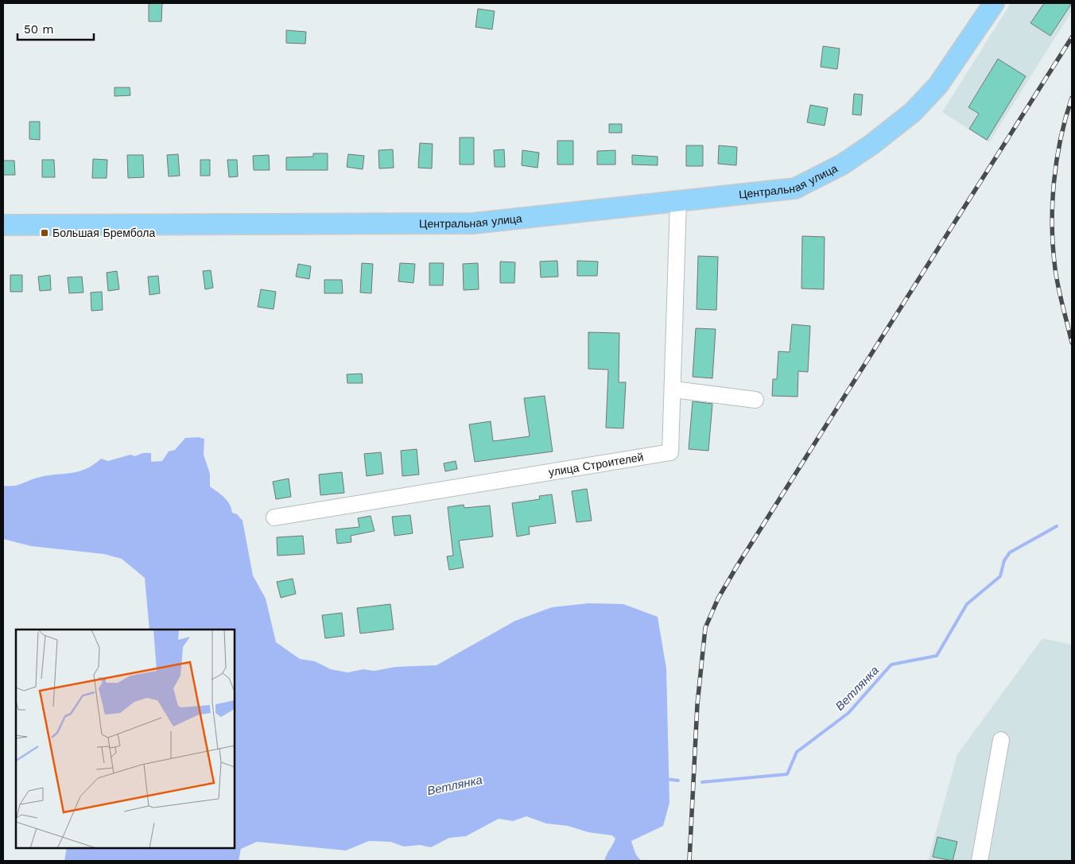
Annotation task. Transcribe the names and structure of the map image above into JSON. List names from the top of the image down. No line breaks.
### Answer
{"streets":{"main road":["Центральная улица"],"street":["улица Строителей"]},"crossings":[["Центральная улица","улица Строителей"]],"water":["Ветлянка"],"places":{"transit":["Большая Брембола"]},"scale_bar":"50 m"}
